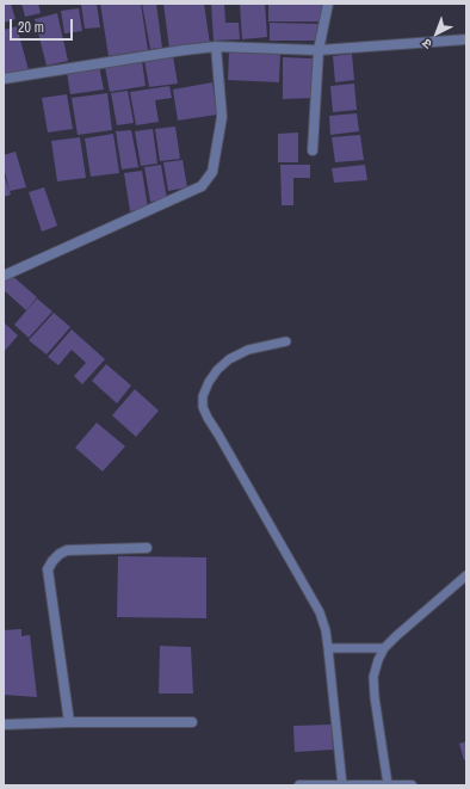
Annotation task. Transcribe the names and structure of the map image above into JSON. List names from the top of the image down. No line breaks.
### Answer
{"scale_bar":"20 m","north":"bottom left"}
